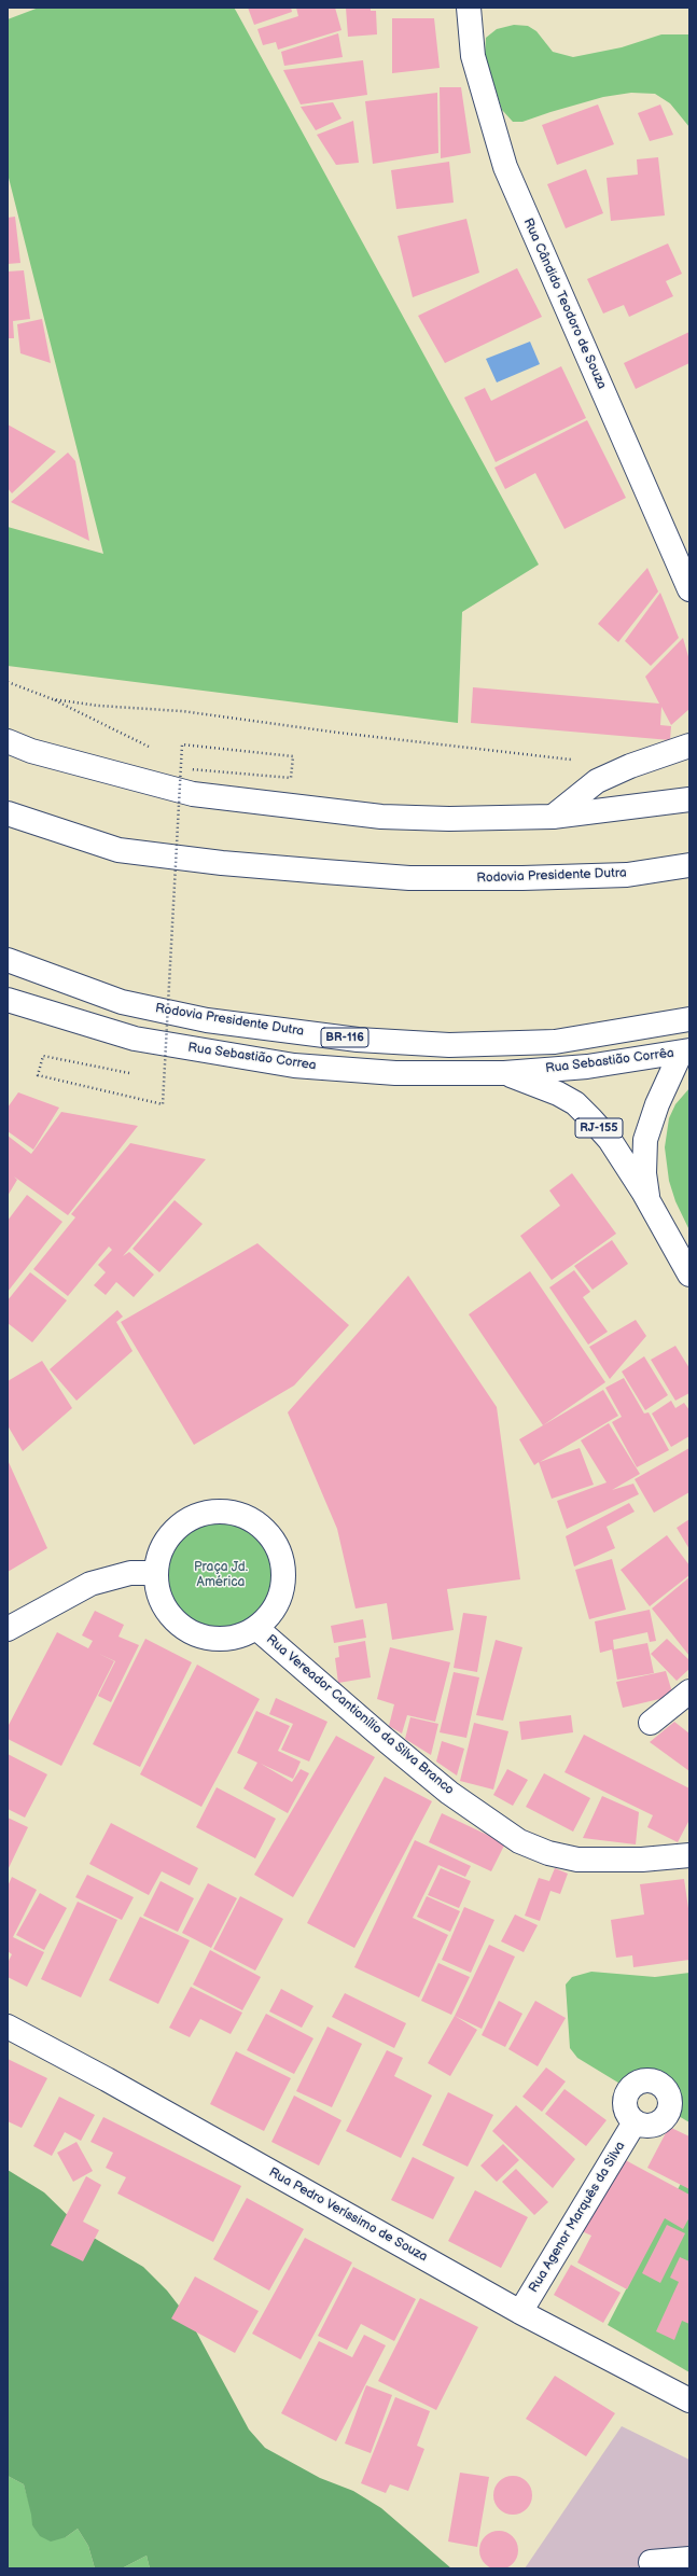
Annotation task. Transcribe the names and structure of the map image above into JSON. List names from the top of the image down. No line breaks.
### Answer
{"streets":{"main road":["Rua Cândido Teodoro de Souza","Rodovia Presidente Dutra","BR-116","Rua Sebastião Correa","Rua Sebastião Corrêa","RJ-155","Rua Vereador Cantionílio da Silva Branco","Rua Pedro Veríssimo de Souza","Rua Agenor Marquês da Silva"]},"crossings":[["Rua Sebastião Correa","Rua Sebastião Corrêa"],["Rua Sebastião Correa","RJ-155"],["Rua Sebastião Corrêa","RJ-155"],["Rua Pedro Veríssimo de Souza","Rua Agenor Marquês da Silva"]],"parks":["Praça Jd. América"]}
